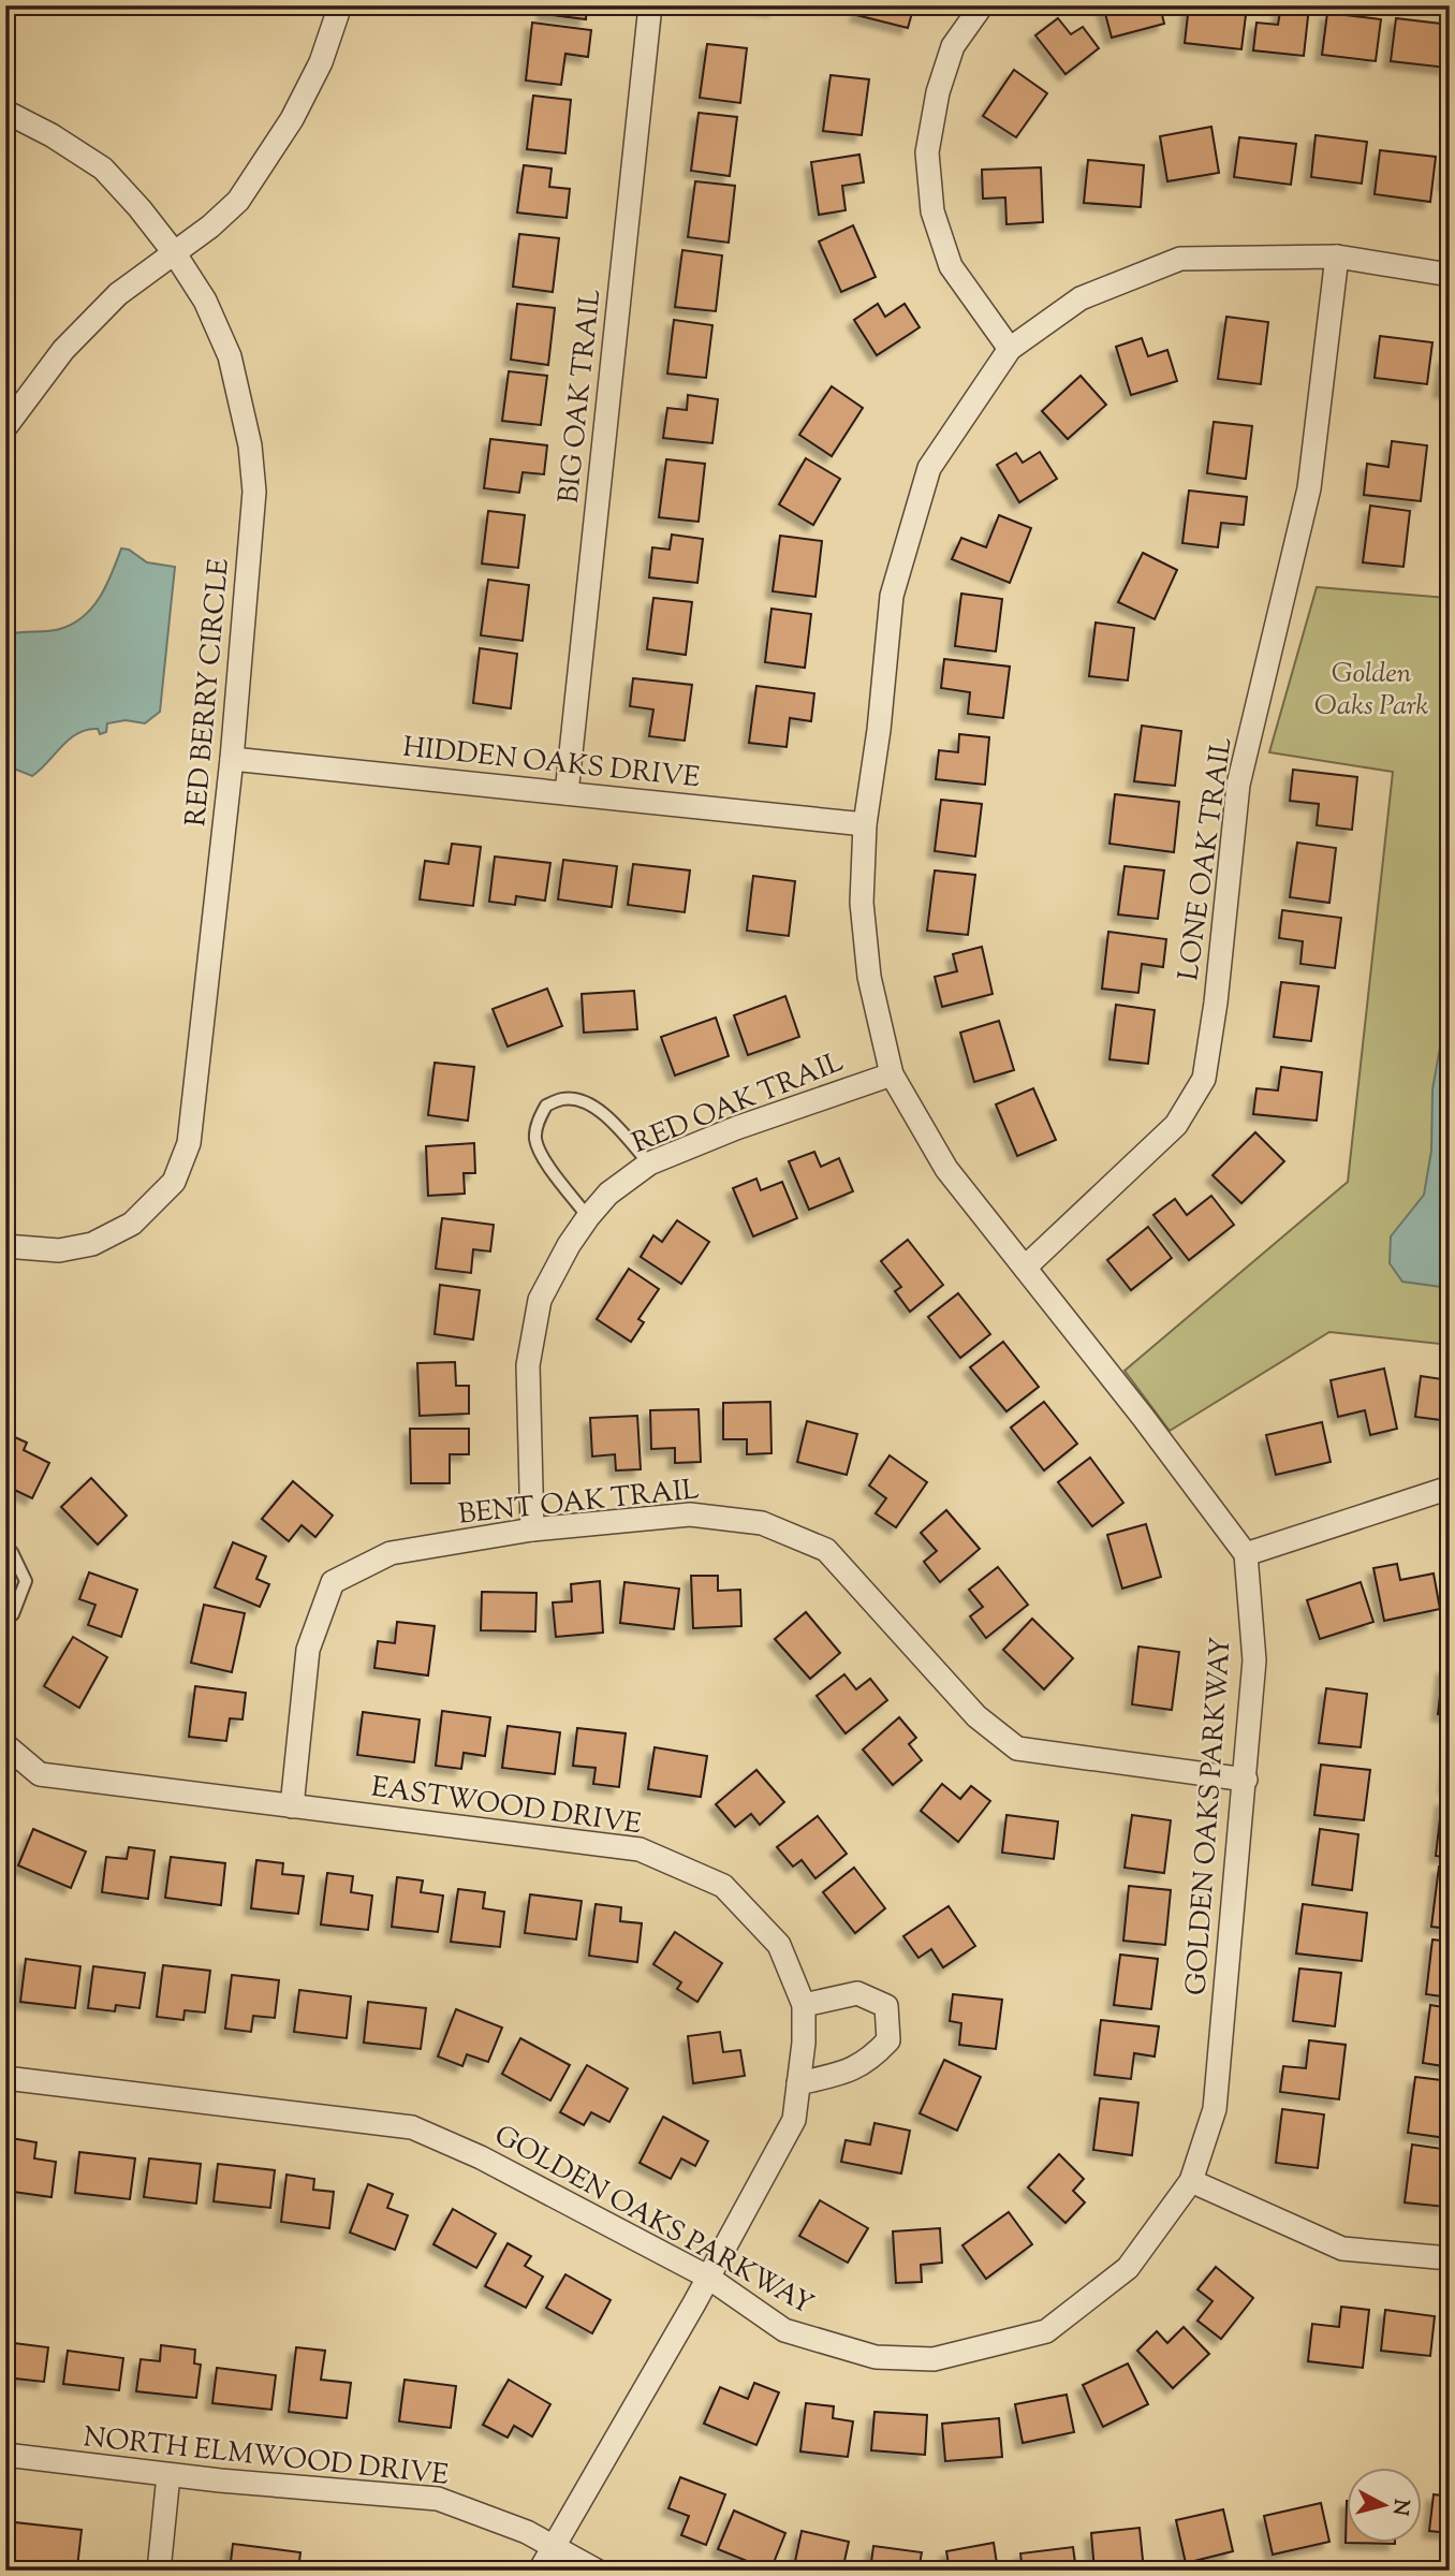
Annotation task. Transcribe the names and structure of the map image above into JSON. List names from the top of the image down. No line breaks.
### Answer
{"streets":{"street":["BIG OAK TRAIL","RED BERRY CIRCLE","HIDDEN OAKS DRIVE","LONE OAK TRAIL","RED OAK TRAIL","BENT OAK TRAIL","EASTWOOD DRIVE","GOLDEN OAKS PARKWAY","NORTH ELMWOOD DRIVE"]},"crossings":[["BIG OAK TRAIL","HIDDEN OAKS DRIVE"],["RED BERRY CIRCLE","HIDDEN OAKS DRIVE"],["RED OAK TRAIL","BENT OAK TRAIL"],["BENT OAK TRAIL","EASTWOOD DRIVE"],["BENT OAK TRAIL","GOLDEN OAKS PARKWAY"],["EASTWOOD DRIVE","GOLDEN OAKS PARKWAY"],["EASTWOOD DRIVE","NORTH ELMWOOD DRIVE"]],"parks":["Golden Oaks Park"],"north":"right"}
